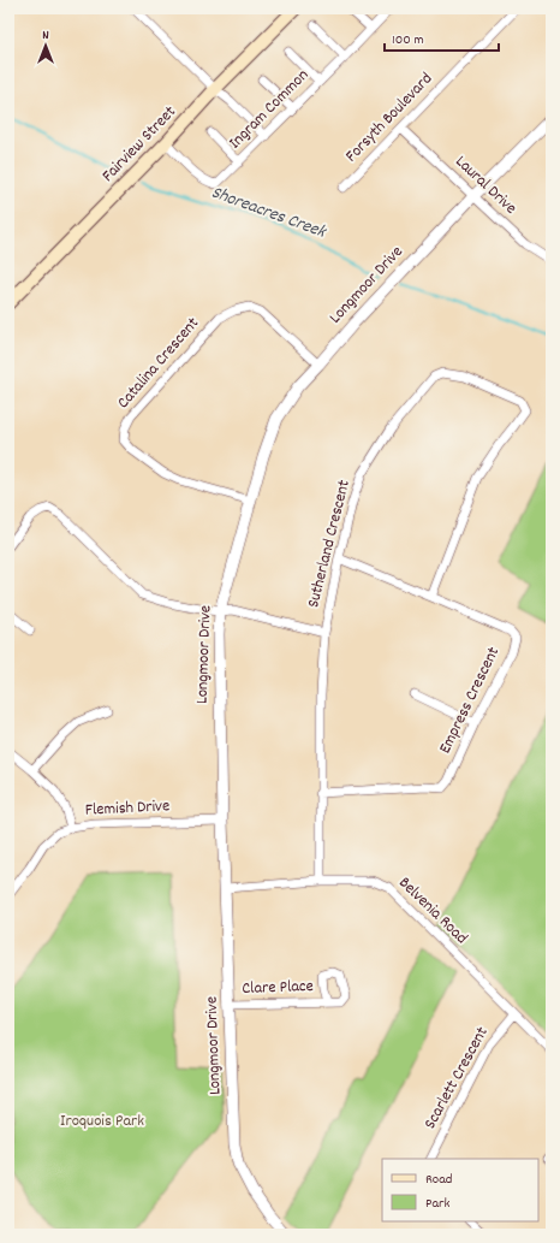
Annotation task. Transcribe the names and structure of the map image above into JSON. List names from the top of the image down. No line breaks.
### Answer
{"streets":{"main road":["Fairview Street"],"street":["Ingram Common","Forsyth Boulevard","Laural Drive","Longmoor Drive","Catalina Crescent","Sutherland Crescent","Empress Crescent","Flemish Drive","Belvenia Road","Clare Place","Scarlett Crescent"]},"crossings":[["Ingram Common","Fairview Street"],["Forsyth Boulevard","Laural Drive"],["Laural Drive","Longmoor Drive"],["Longmoor Drive","Catalina Crescent"],["Longmoor Drive","Flemish Drive"],["Longmoor Drive","Belvenia Road"],["Longmoor Drive","Clare Place"],["Sutherland Crescent","Empress Crescent"],["Sutherland Crescent","Belvenia Road"],["Belvenia Road","Scarlett Crescent"]],"water":["Shoreacres Creek"],"parks":["Iroquois Park"],"legend":["Road","Park"],"scale_bar":"100 m","north":"top"}
